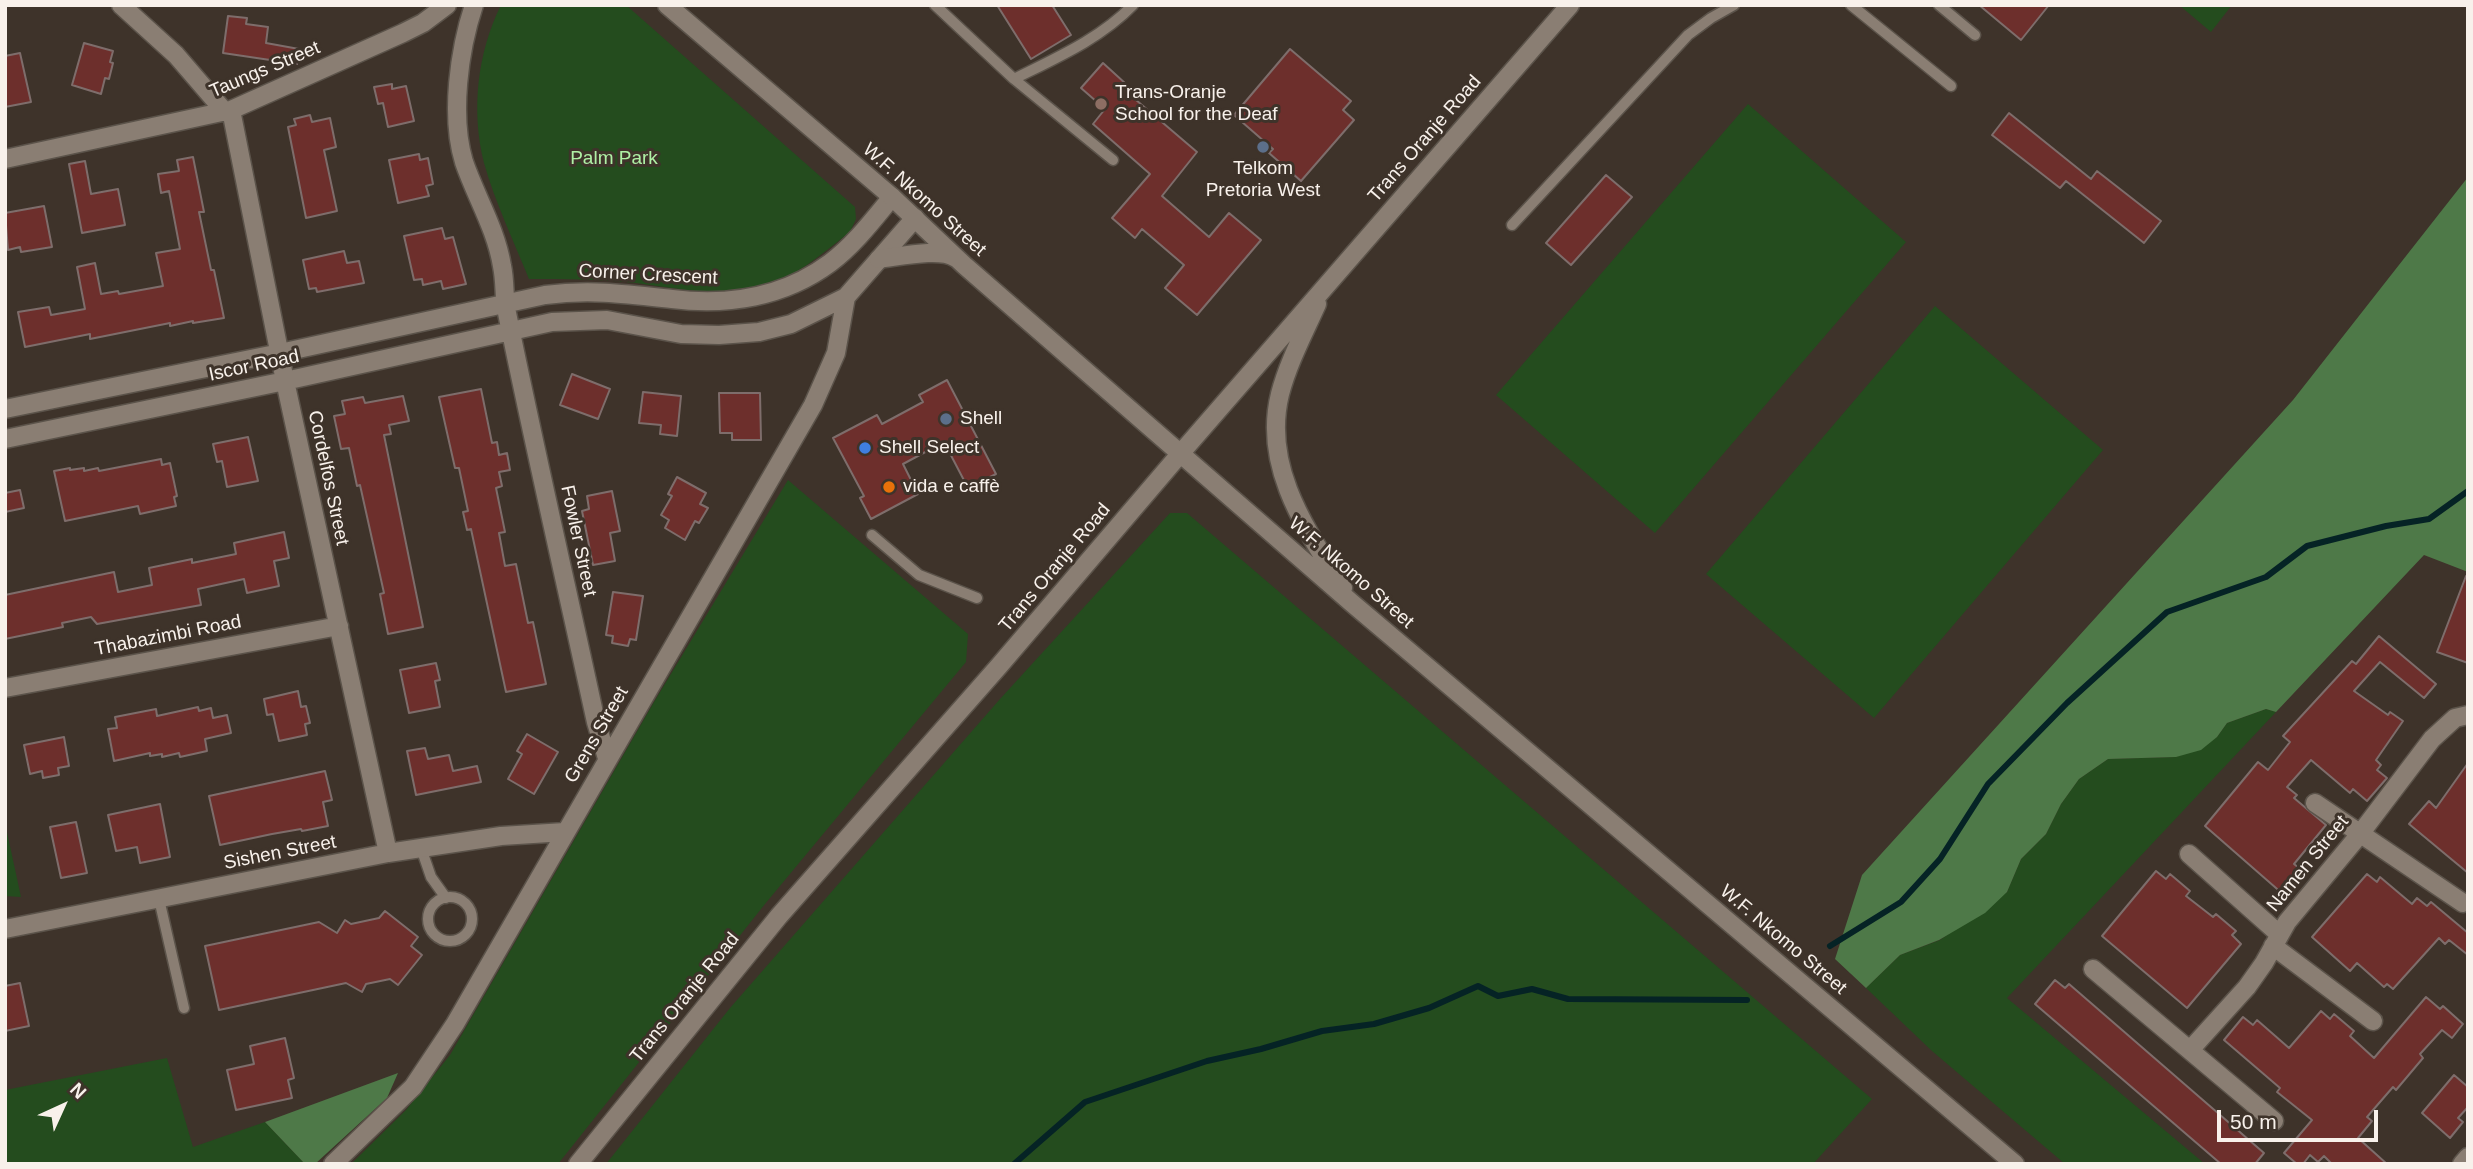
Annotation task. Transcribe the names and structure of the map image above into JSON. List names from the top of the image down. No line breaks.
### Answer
{"streets":{"street":["Taungs Street","Trans Oranje Road","W.F. Nkomo Street","Corner Crescent","Iscor Road","Cordelfos Street","Fowler Street","Thabazimbi Road","Grens Street","Sishen Street","Namen Street"]},"crossings":[["Taungs Street","Cordelfos Street"],["Trans Oranje Road","W.F. Nkomo Street"],["W.F. Nkomo Street","Corner Crescent"],["Corner Crescent","Iscor Road"],["Corner Crescent","Fowler Street"],["Iscor Road","Cordelfos Street"],["Iscor Road","Fowler Street"],["Cordelfos Street","Thabazimbi Road"],["Cordelfos Street","Sishen Street"],["Fowler Street","Grens Street"],["Grens Street","Sishen Street"]],"parks":["Palm Park"],"places":["Trans-Oranje School for the Deaf","Telkom Pretoria West","Shell","Shell Select","vida e caffè"],"scale_bar":"50 m","north":"top right"}
